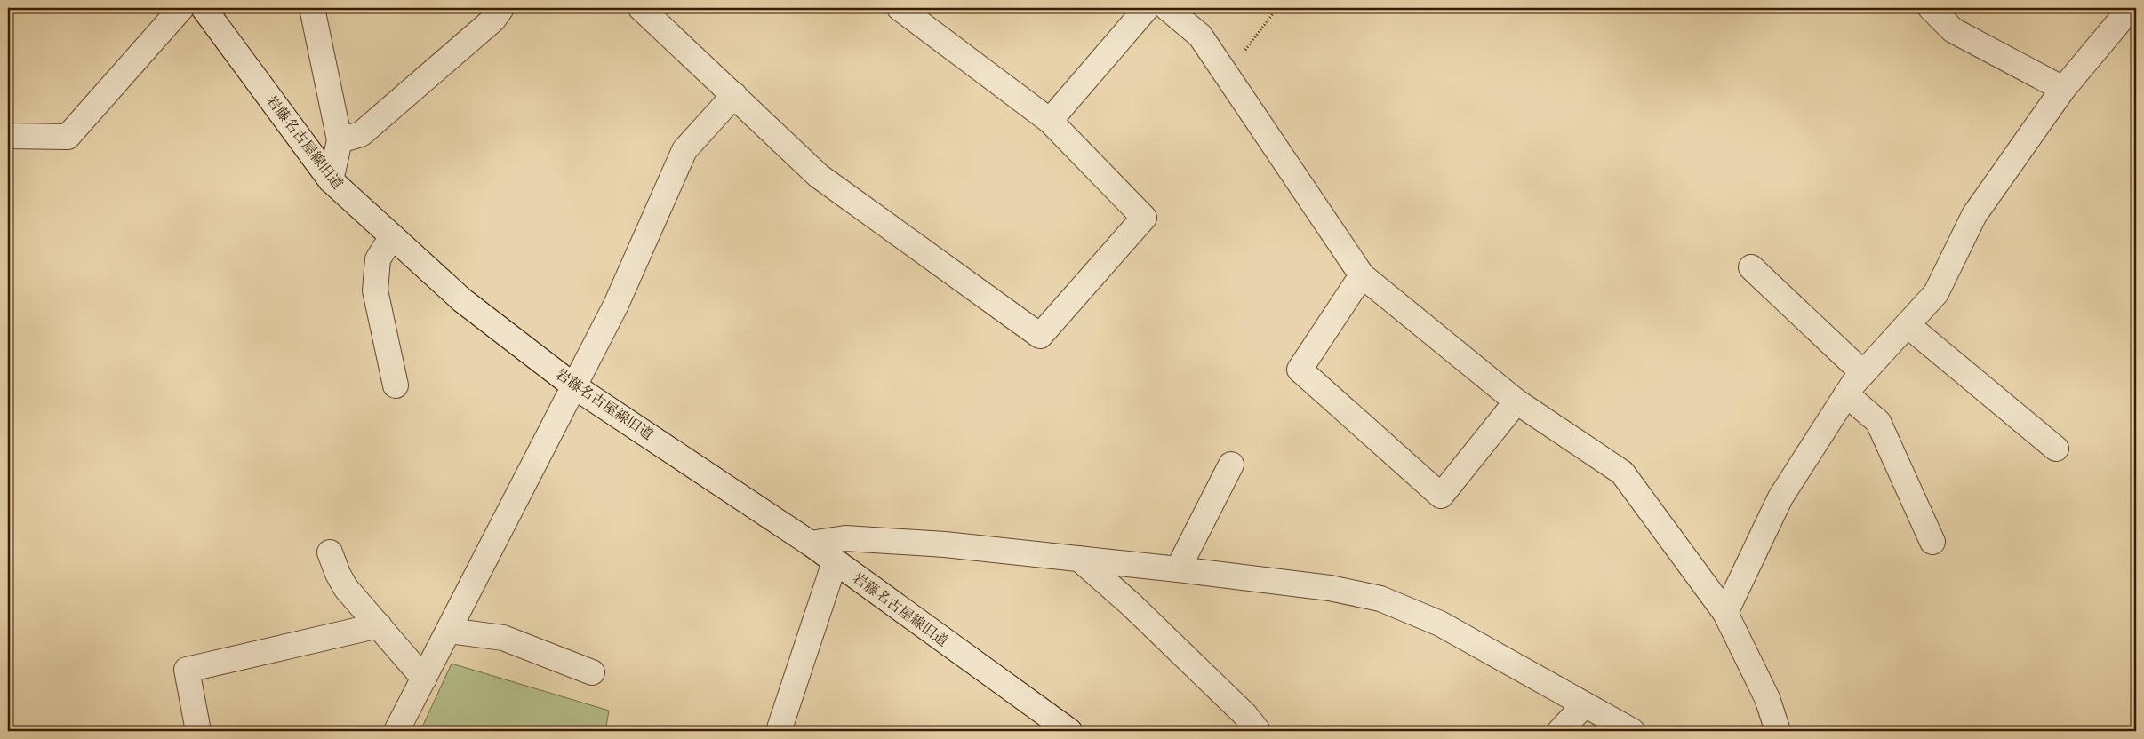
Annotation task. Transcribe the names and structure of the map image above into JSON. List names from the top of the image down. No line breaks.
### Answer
{"streets":{"street":["岩藤名古屋線旧道"]}}
